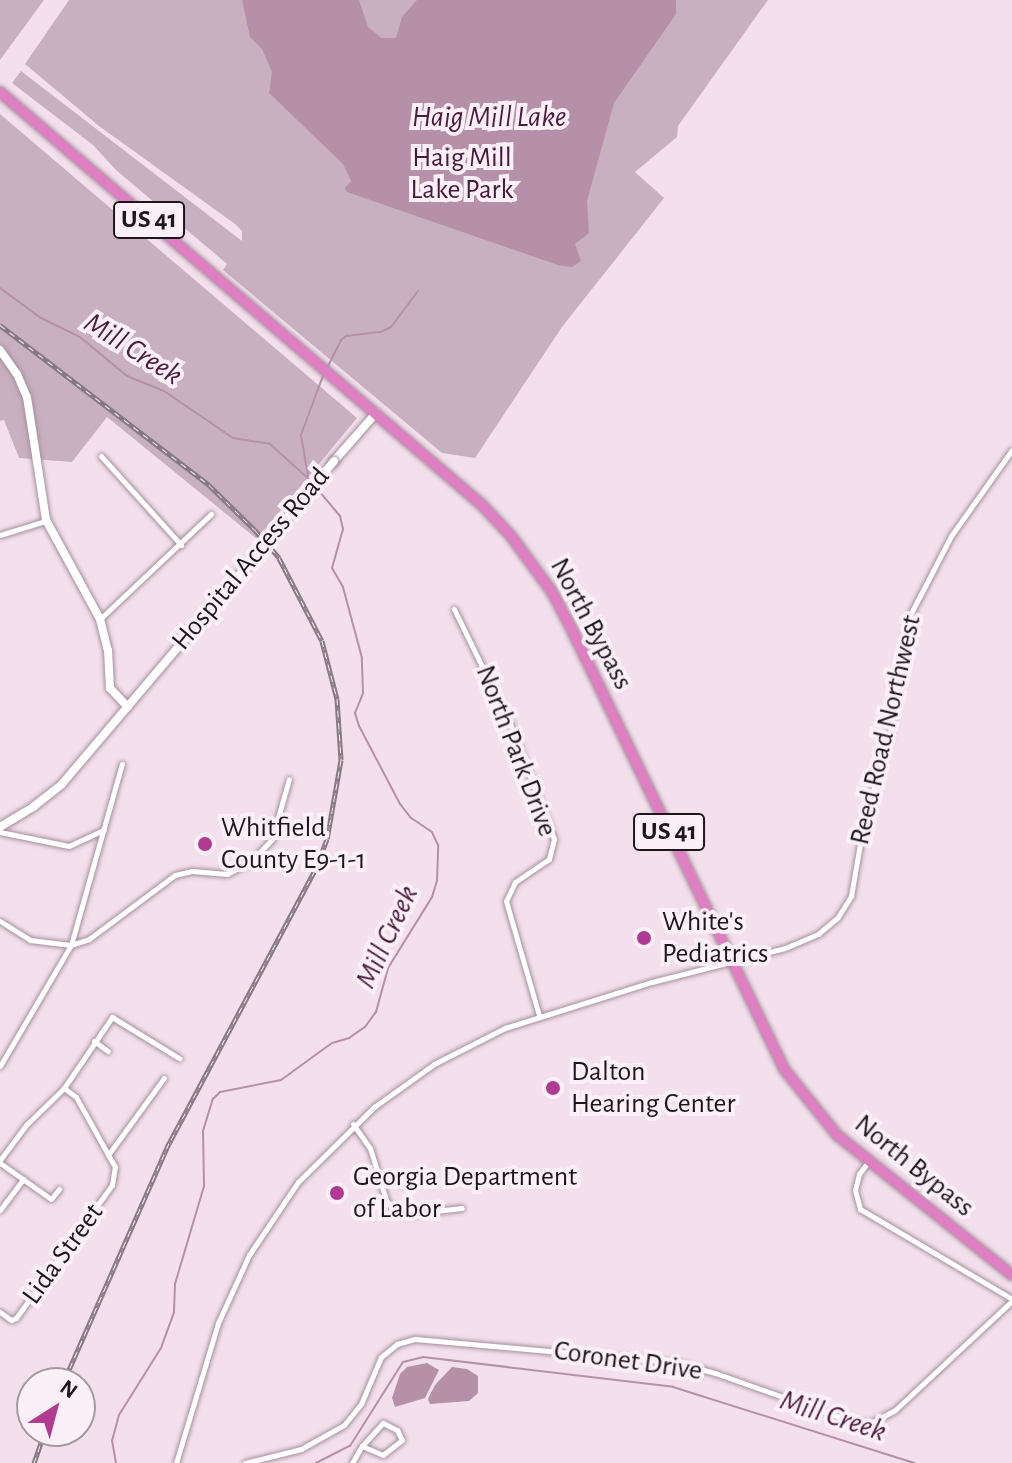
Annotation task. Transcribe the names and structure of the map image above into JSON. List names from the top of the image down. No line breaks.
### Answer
{"streets":{"highway":["US 41","North Bypass"],"main road":["Hospital Access Road"],"street":["Reed Road Northwest","North Park Drive","Lida Street","Coronet Drive"]},"crossings":[["Hospital Access Road","North Bypass"],["North Bypass","Reed Road Northwest"],["Reed Road Northwest","North Park Drive"]],"water":["Haig Mill Lake","Mill Creek"],"parks":["Haig Mill Lake Park"],"places":["Whitfield County E9-1-1","White's Pediatrics","Dalton Hearing Center","Georgia Department of Labor"],"north":"top right"}
